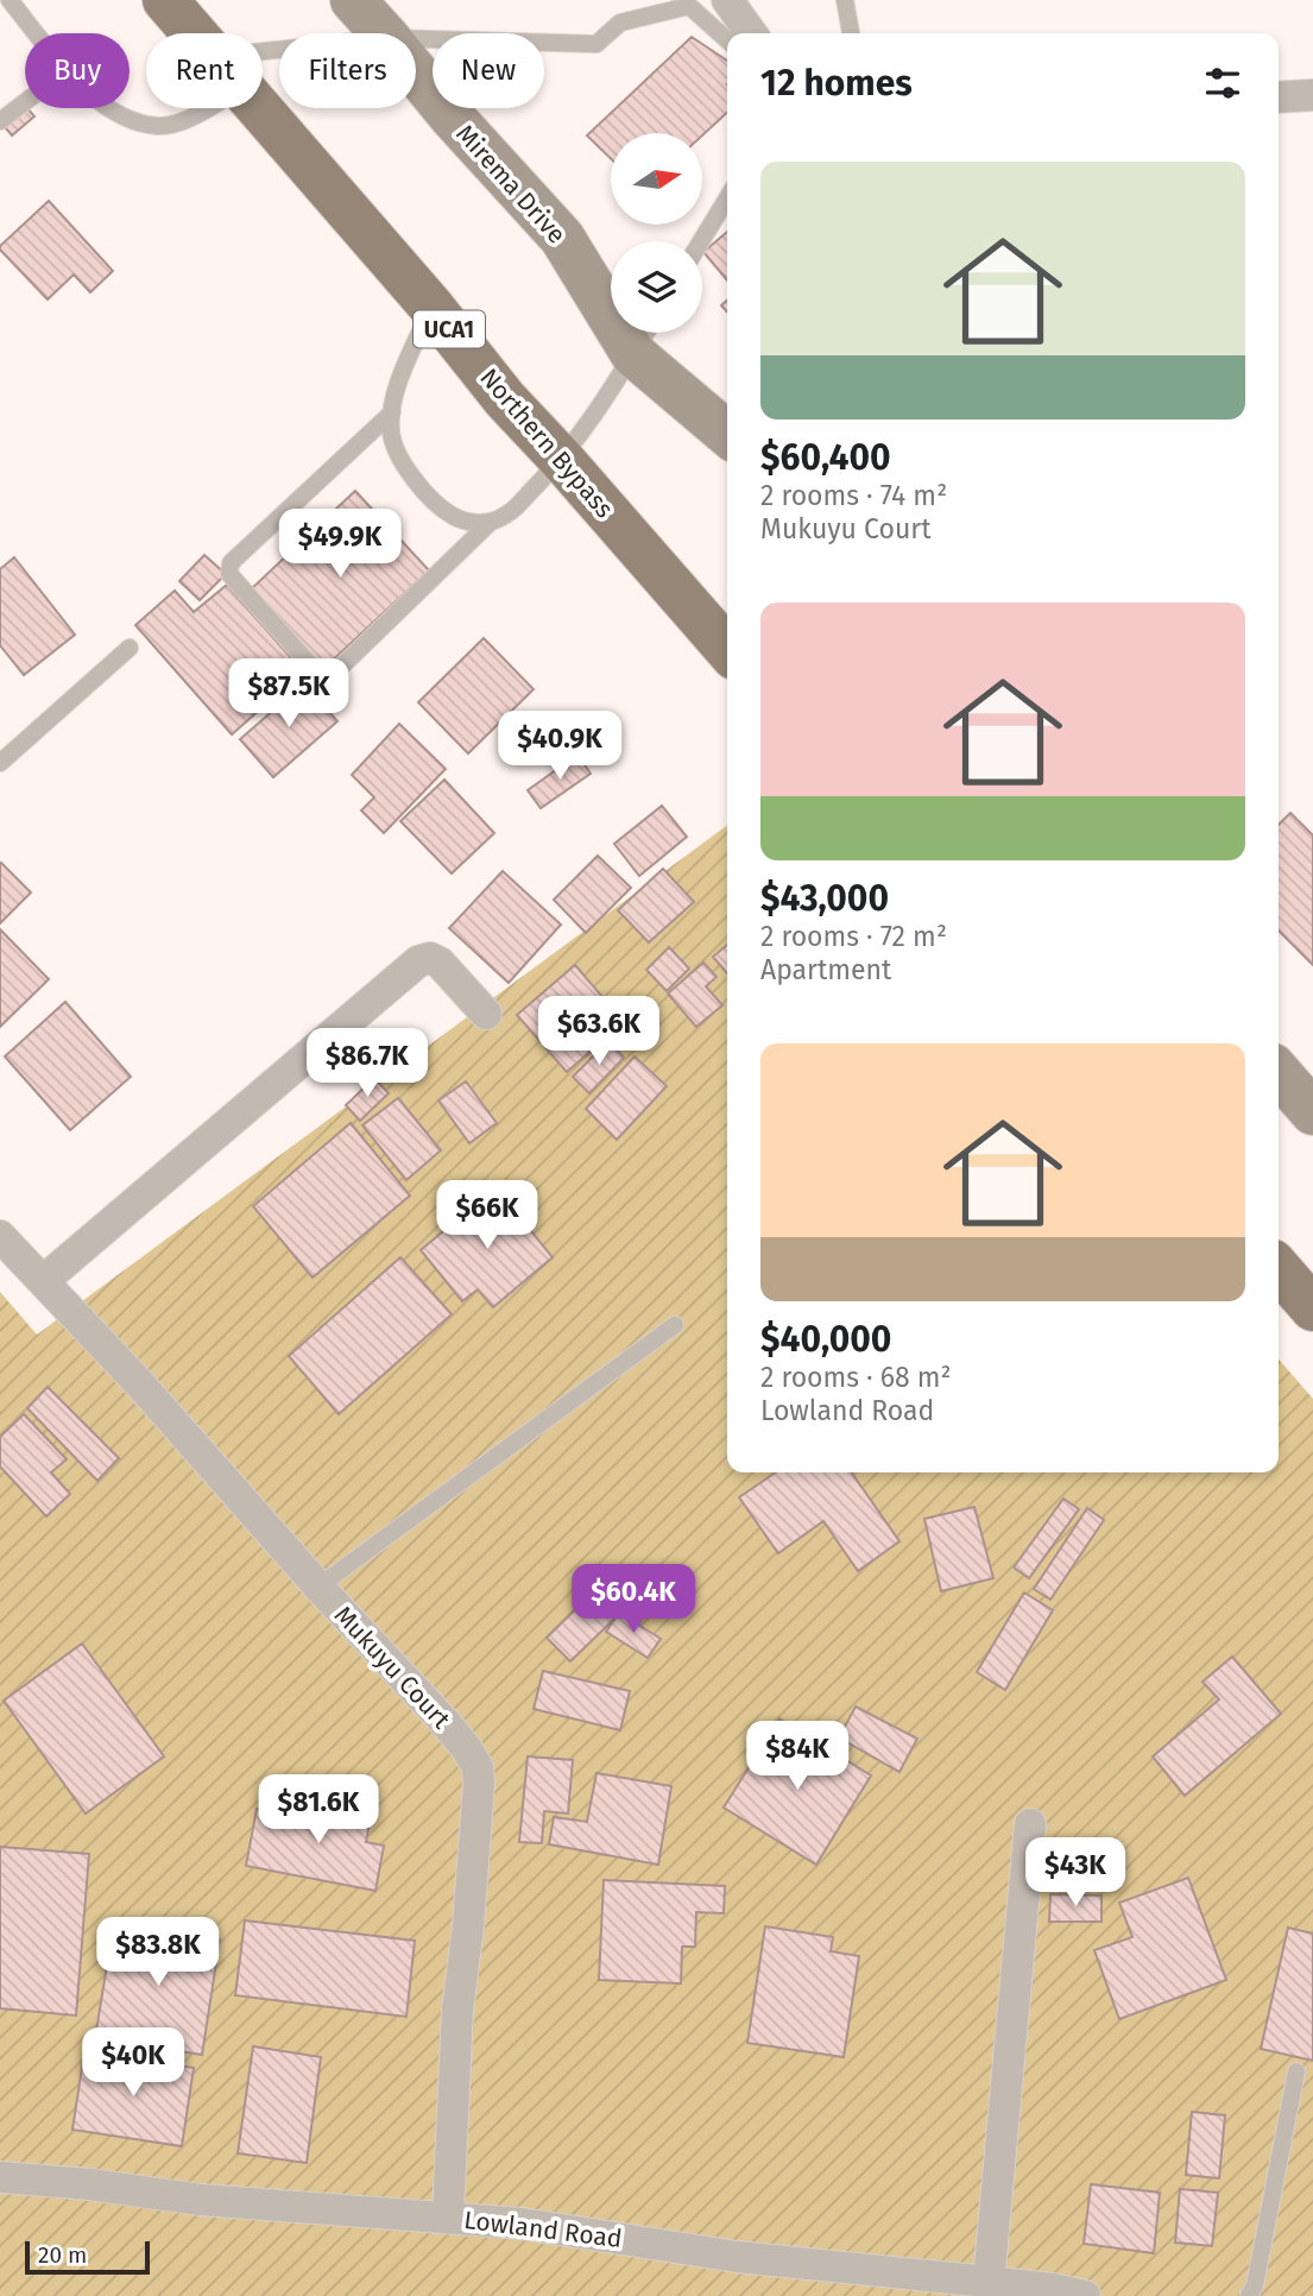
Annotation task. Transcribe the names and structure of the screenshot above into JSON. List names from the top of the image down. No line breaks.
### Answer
{"streets":{"main road":["UCA1","Northern Bypass"],"street":["Mirema Drive","Mukuyu Court","Lowland Road"]},"crossings":[["Mukuyu Court","Lowland Road"]],"scale_bar":"20 m","north":"right","page":{"chip":["Buy","Rent","Filters","New"],"heading":"12 homes","list":[{"name":"$60,400","note":"2 rooms · 74 m² · Mukuyu Court"},{"name":"$43,000","note":"2 rooms · 72 m² · Apartment"},{"name":"$40,000","note":"2 rooms · 68 m² · Lowland Road"}],"price":["$49.9K","$87.5K","$40.9K","$63.6K","$86.7K","$66K","$60.4K","$84K","$81.6K","$43K","$83.8K","$40K"],"scale":"20 m"}}
